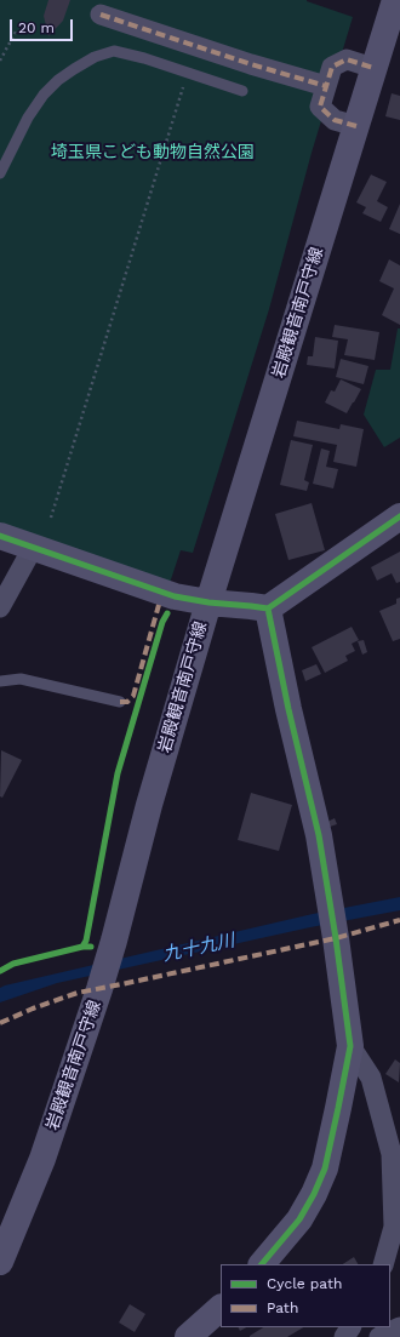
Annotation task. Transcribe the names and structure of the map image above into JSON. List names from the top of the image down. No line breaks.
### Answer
{"streets":{"main road":["岩殿観音南戸守線"]},"water":["九十九川"],"parks":["埼玉県こども動物自然公園"],"legend":["Cycle path","Path"],"scale_bar":"20 m"}
